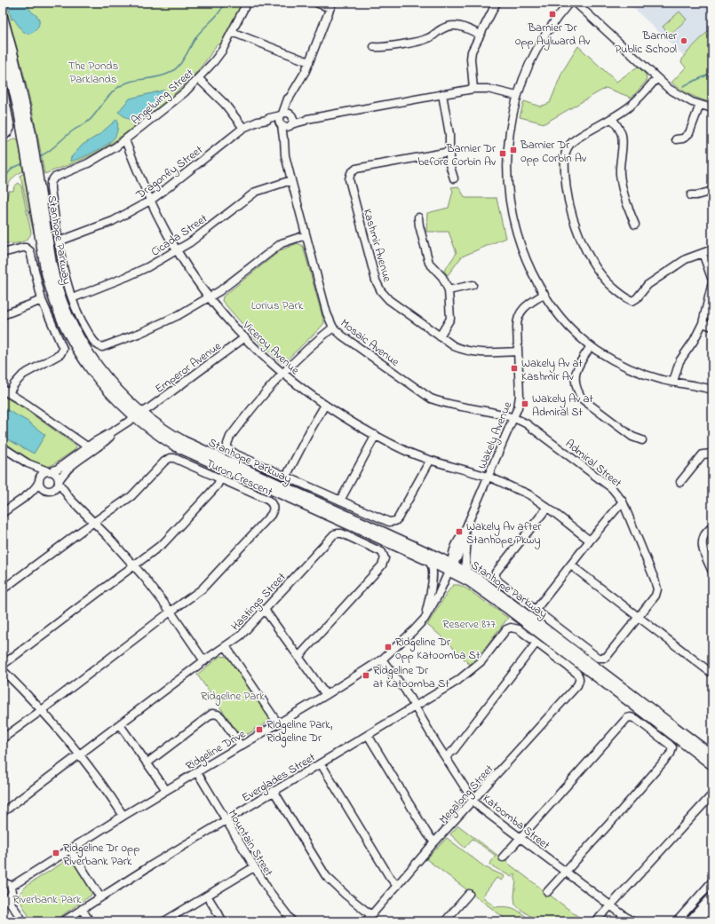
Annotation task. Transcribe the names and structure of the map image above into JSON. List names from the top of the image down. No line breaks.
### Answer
{"streets":{"main road":["Stanhope Parkway"],"street":["Angelwing Street","Dragonfly Street","Cicada Street","Kashmir Avenue","Mosaic Avenue","Viceroy Avenue","Emperor Avenue","Wakely Avenue","Admiral Street","Turon Crescent","Hastings Street","Ridgeline Drive","Everglades Street","Megalong Street","Katoomba Street","Mountain Street"]},"crossings":[["Angelwing Street","Dragonfly Street"],["Angelwing Street","Viceroy Avenue"],["Dragonfly Street","Mosaic Avenue"],["Dragonfly Street","Viceroy Avenue"],["Cicada Street","Mosaic Avenue"],["Cicada Street","Viceroy Avenue"],["Stanhope Parkway","Emperor Avenue"],["Stanhope Parkway","Wakely Avenue"],["Stanhope Parkway","Ridgeline Drive"],["Kashmir Avenue","Wakely Avenue"],["Mosaic Avenue","Wakely Avenue"],["Mosaic Avenue","Admiral Street"],["Viceroy Avenue","Emperor Avenue"],["Viceroy Avenue","Wakely Avenue"],["Wakely Avenue","Admiral Street"],["Wakely Avenue","Ridgeline Drive"],["Ridgeline Drive","Katoomba Street"],["Ridgeline Drive","Mountain Street"],["Everglades Street","Megalong Street"],["Everglades Street","Katoomba Street"],["Everglades Street","Mountain Street"],["Megalong Street","Katoomba Street"]],"parks":["The Ponds Parklands","Lorius Park","Reserve 877","Ridgeline Park","Riverbank Park"],"places":{"transit":["Barnier Dr opp Aylward Av","Barnier Dr opp Corbin Av","Barnier Dr before Corbin Av","Wakely Av at Kashmir Av","Wakely Av at Admiral St","Wakely Av after Stanhope Pkwy","Ridgeline Dr opp Katoomba St","Ridgeline Dr at Katoomba St","Ridgeline Park, Ridgeline Dr","Ridgeline Dr opp Riverbank Park"],"other":["Barnier Public School"]}}
